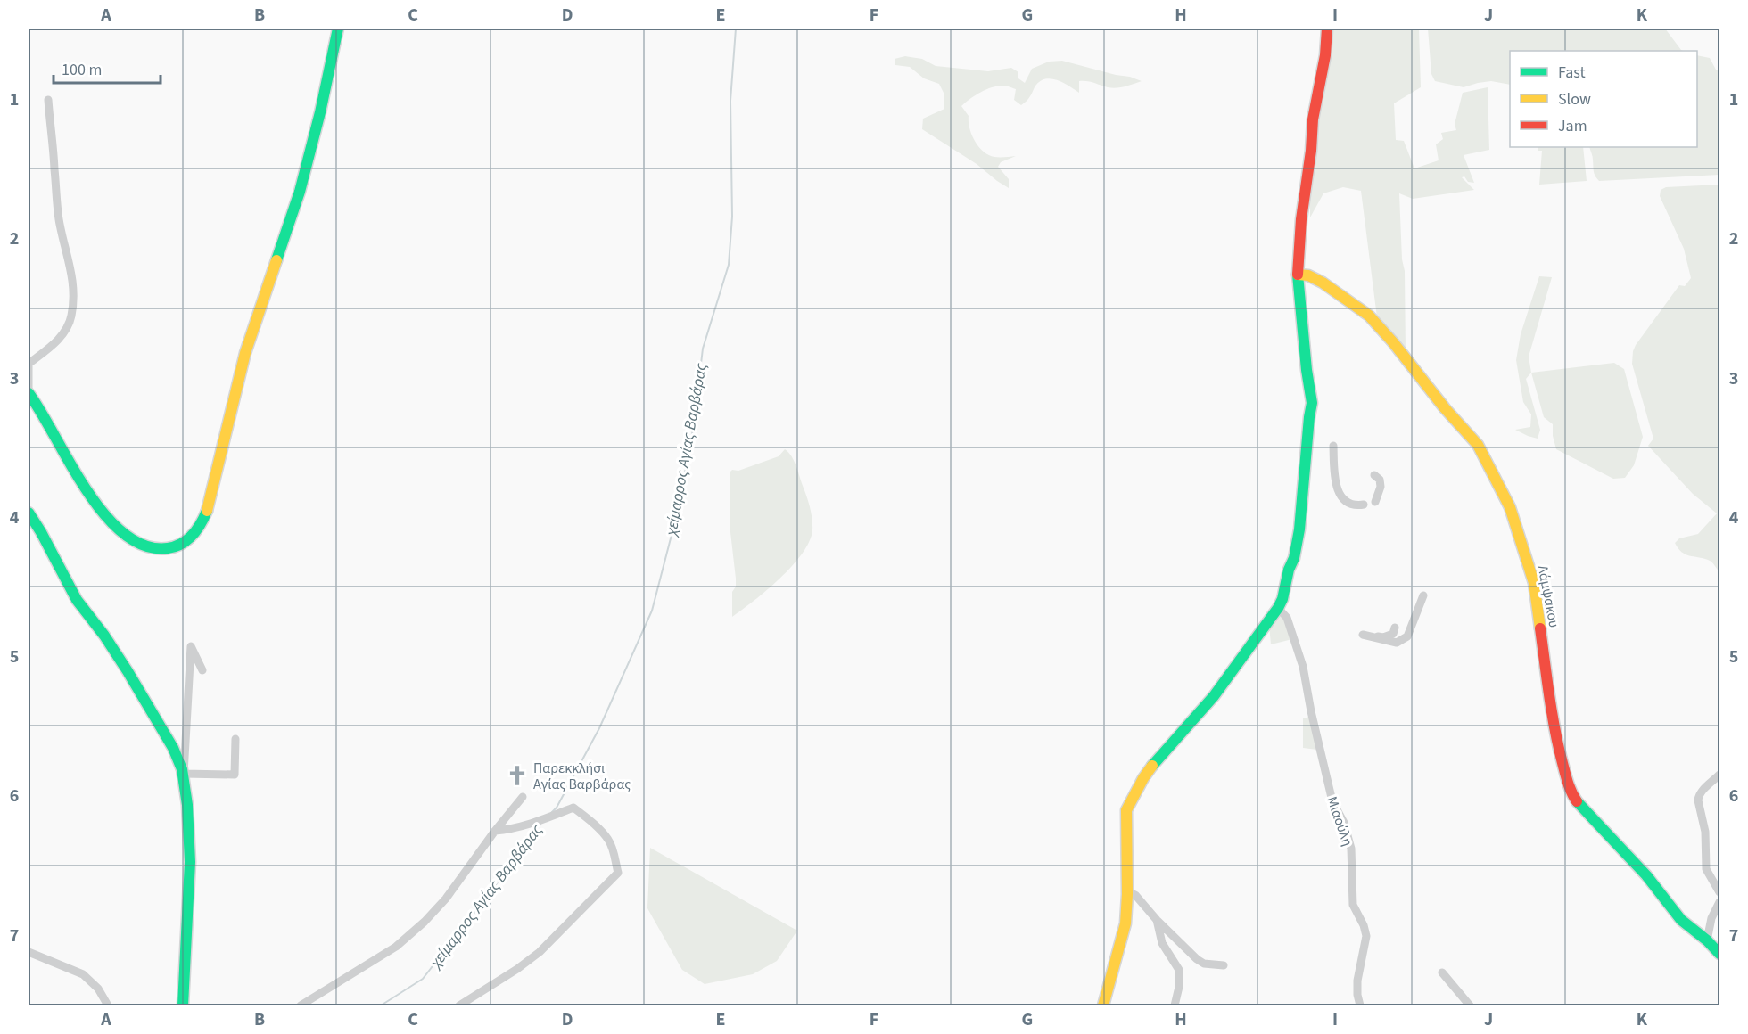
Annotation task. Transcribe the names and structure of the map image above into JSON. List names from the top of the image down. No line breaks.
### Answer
{"streets":{"street":["Λάμψακου","Μιαούλη"]},"water":["χείμαρρος Αγίας Βαρβάρας"],"places":{"church":["Παρεκκλήσι Αγίας Βαρβάρας"]},"legend":["Fast","Slow","Jam"],"scale_bar":"100 m","grid":{"columns":["A","B","C","D","E","F","G","H","I","J","K"],"rows":["1","2","3","4","5","6","7"]}}
